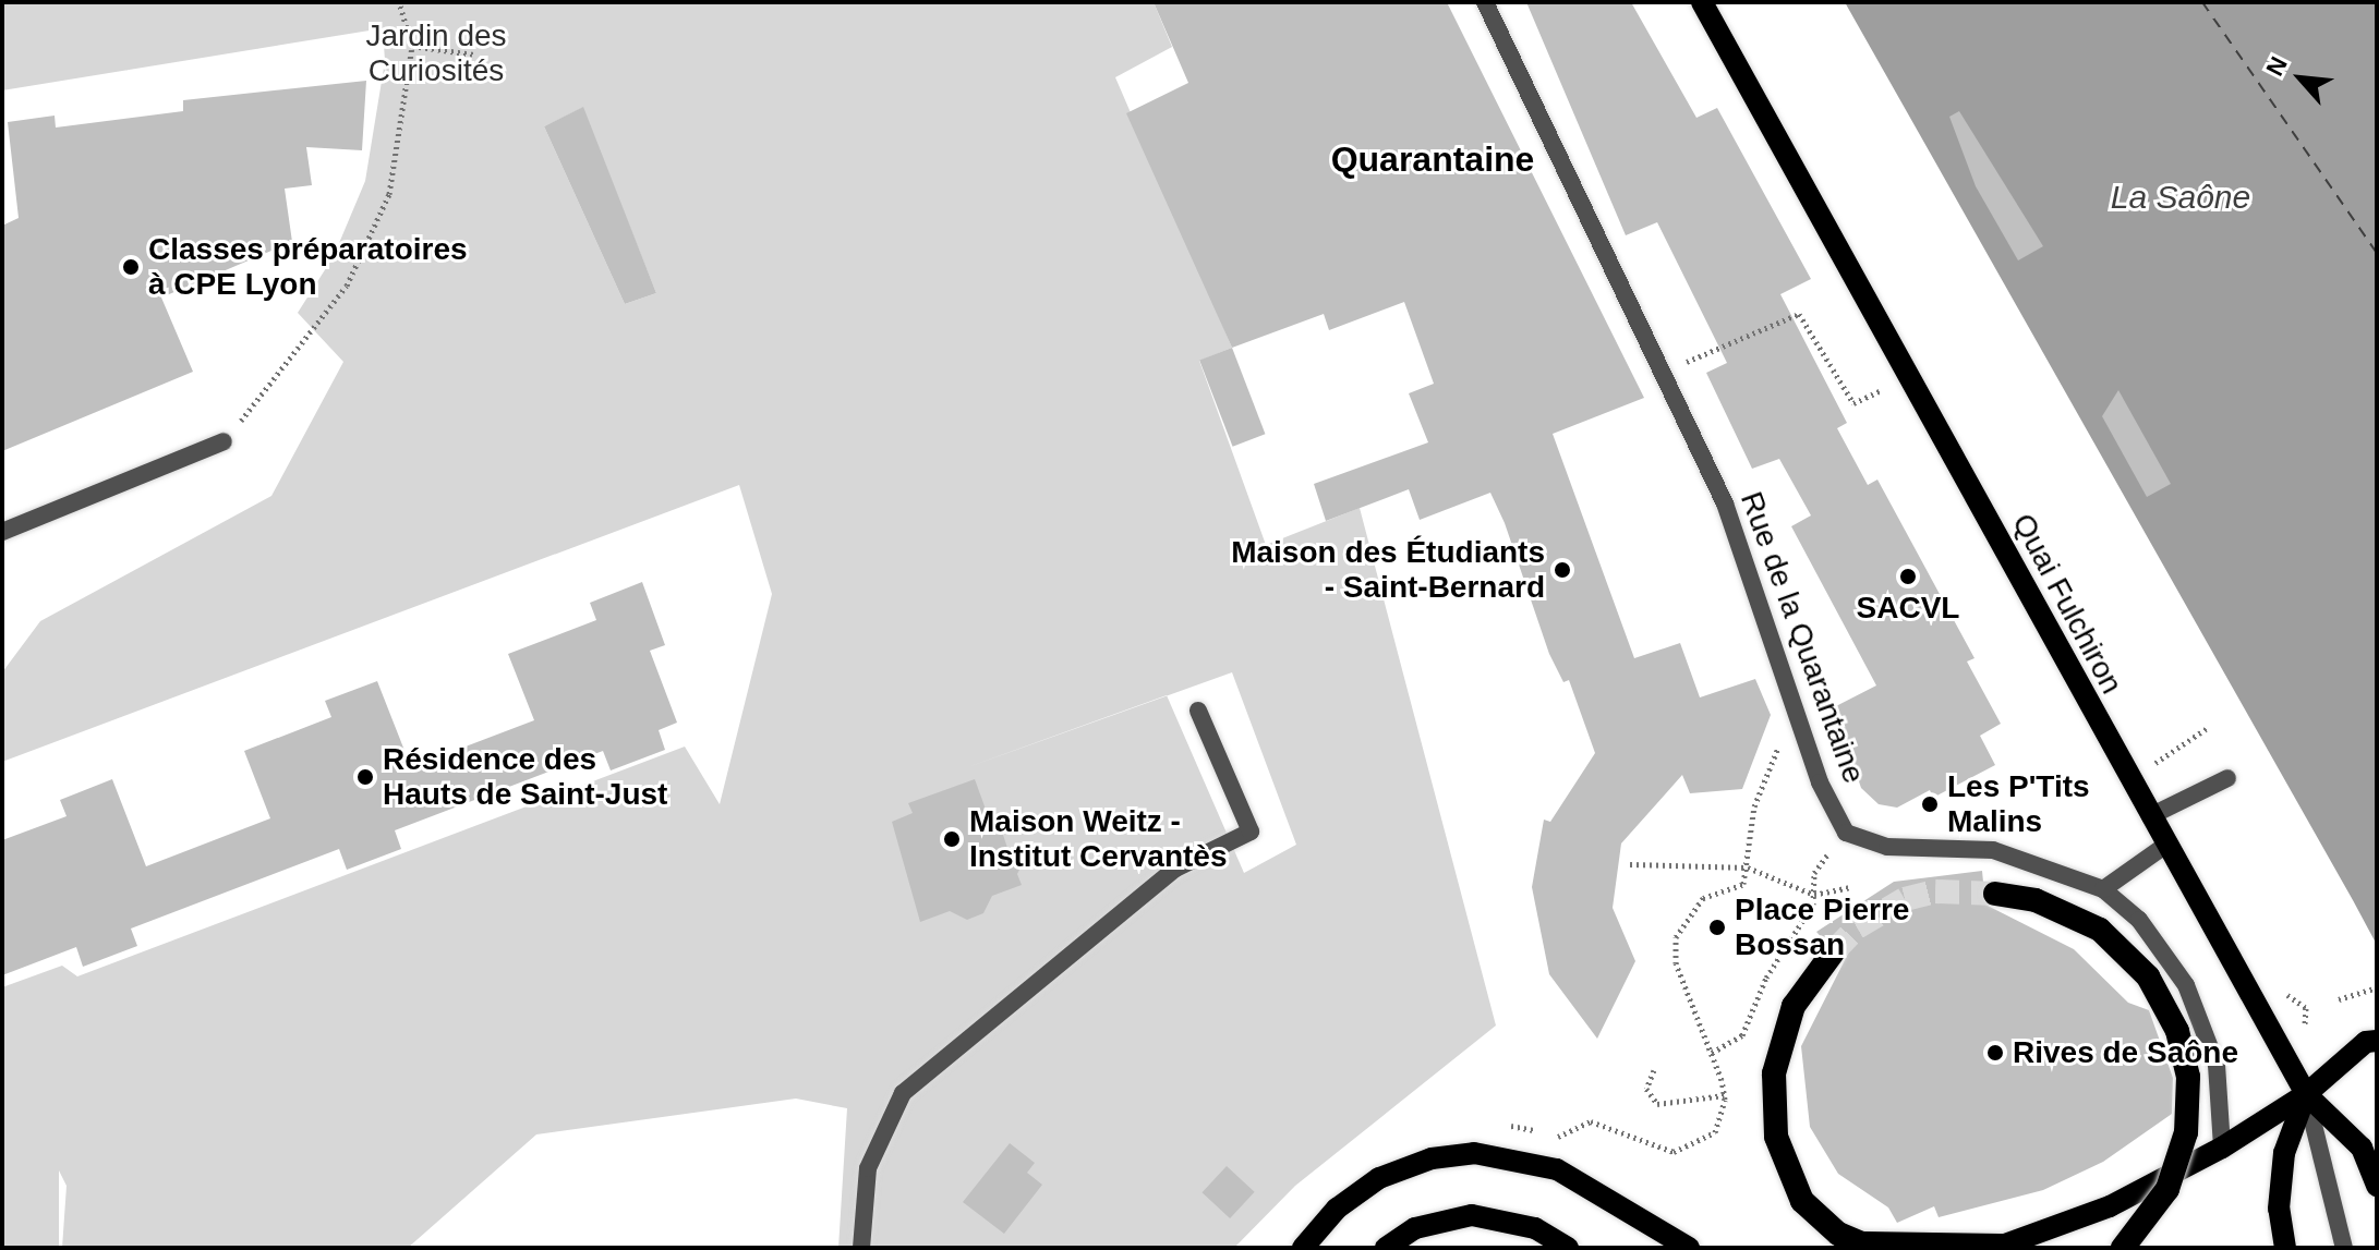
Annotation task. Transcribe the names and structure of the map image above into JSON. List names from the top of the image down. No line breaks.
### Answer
{"streets":{"main road":["Quai Fulchiron"],"street":["Rue de la Quarantaine"]},"districts":["Quarantaine"],"water":["La Saône"],"parks":["Jardin des Curiosités"],"places":["Classes préparatoires à CPE Lyon","Maison des Étudiants - Saint-Bernard","SACVL","Résidence des Hauts de Saint-Just","Les P'Tits Malins","Maison Weitz - Institut Cervantès","Place Pierre Bossan","Rives de Saône"],"north":"top left"}
